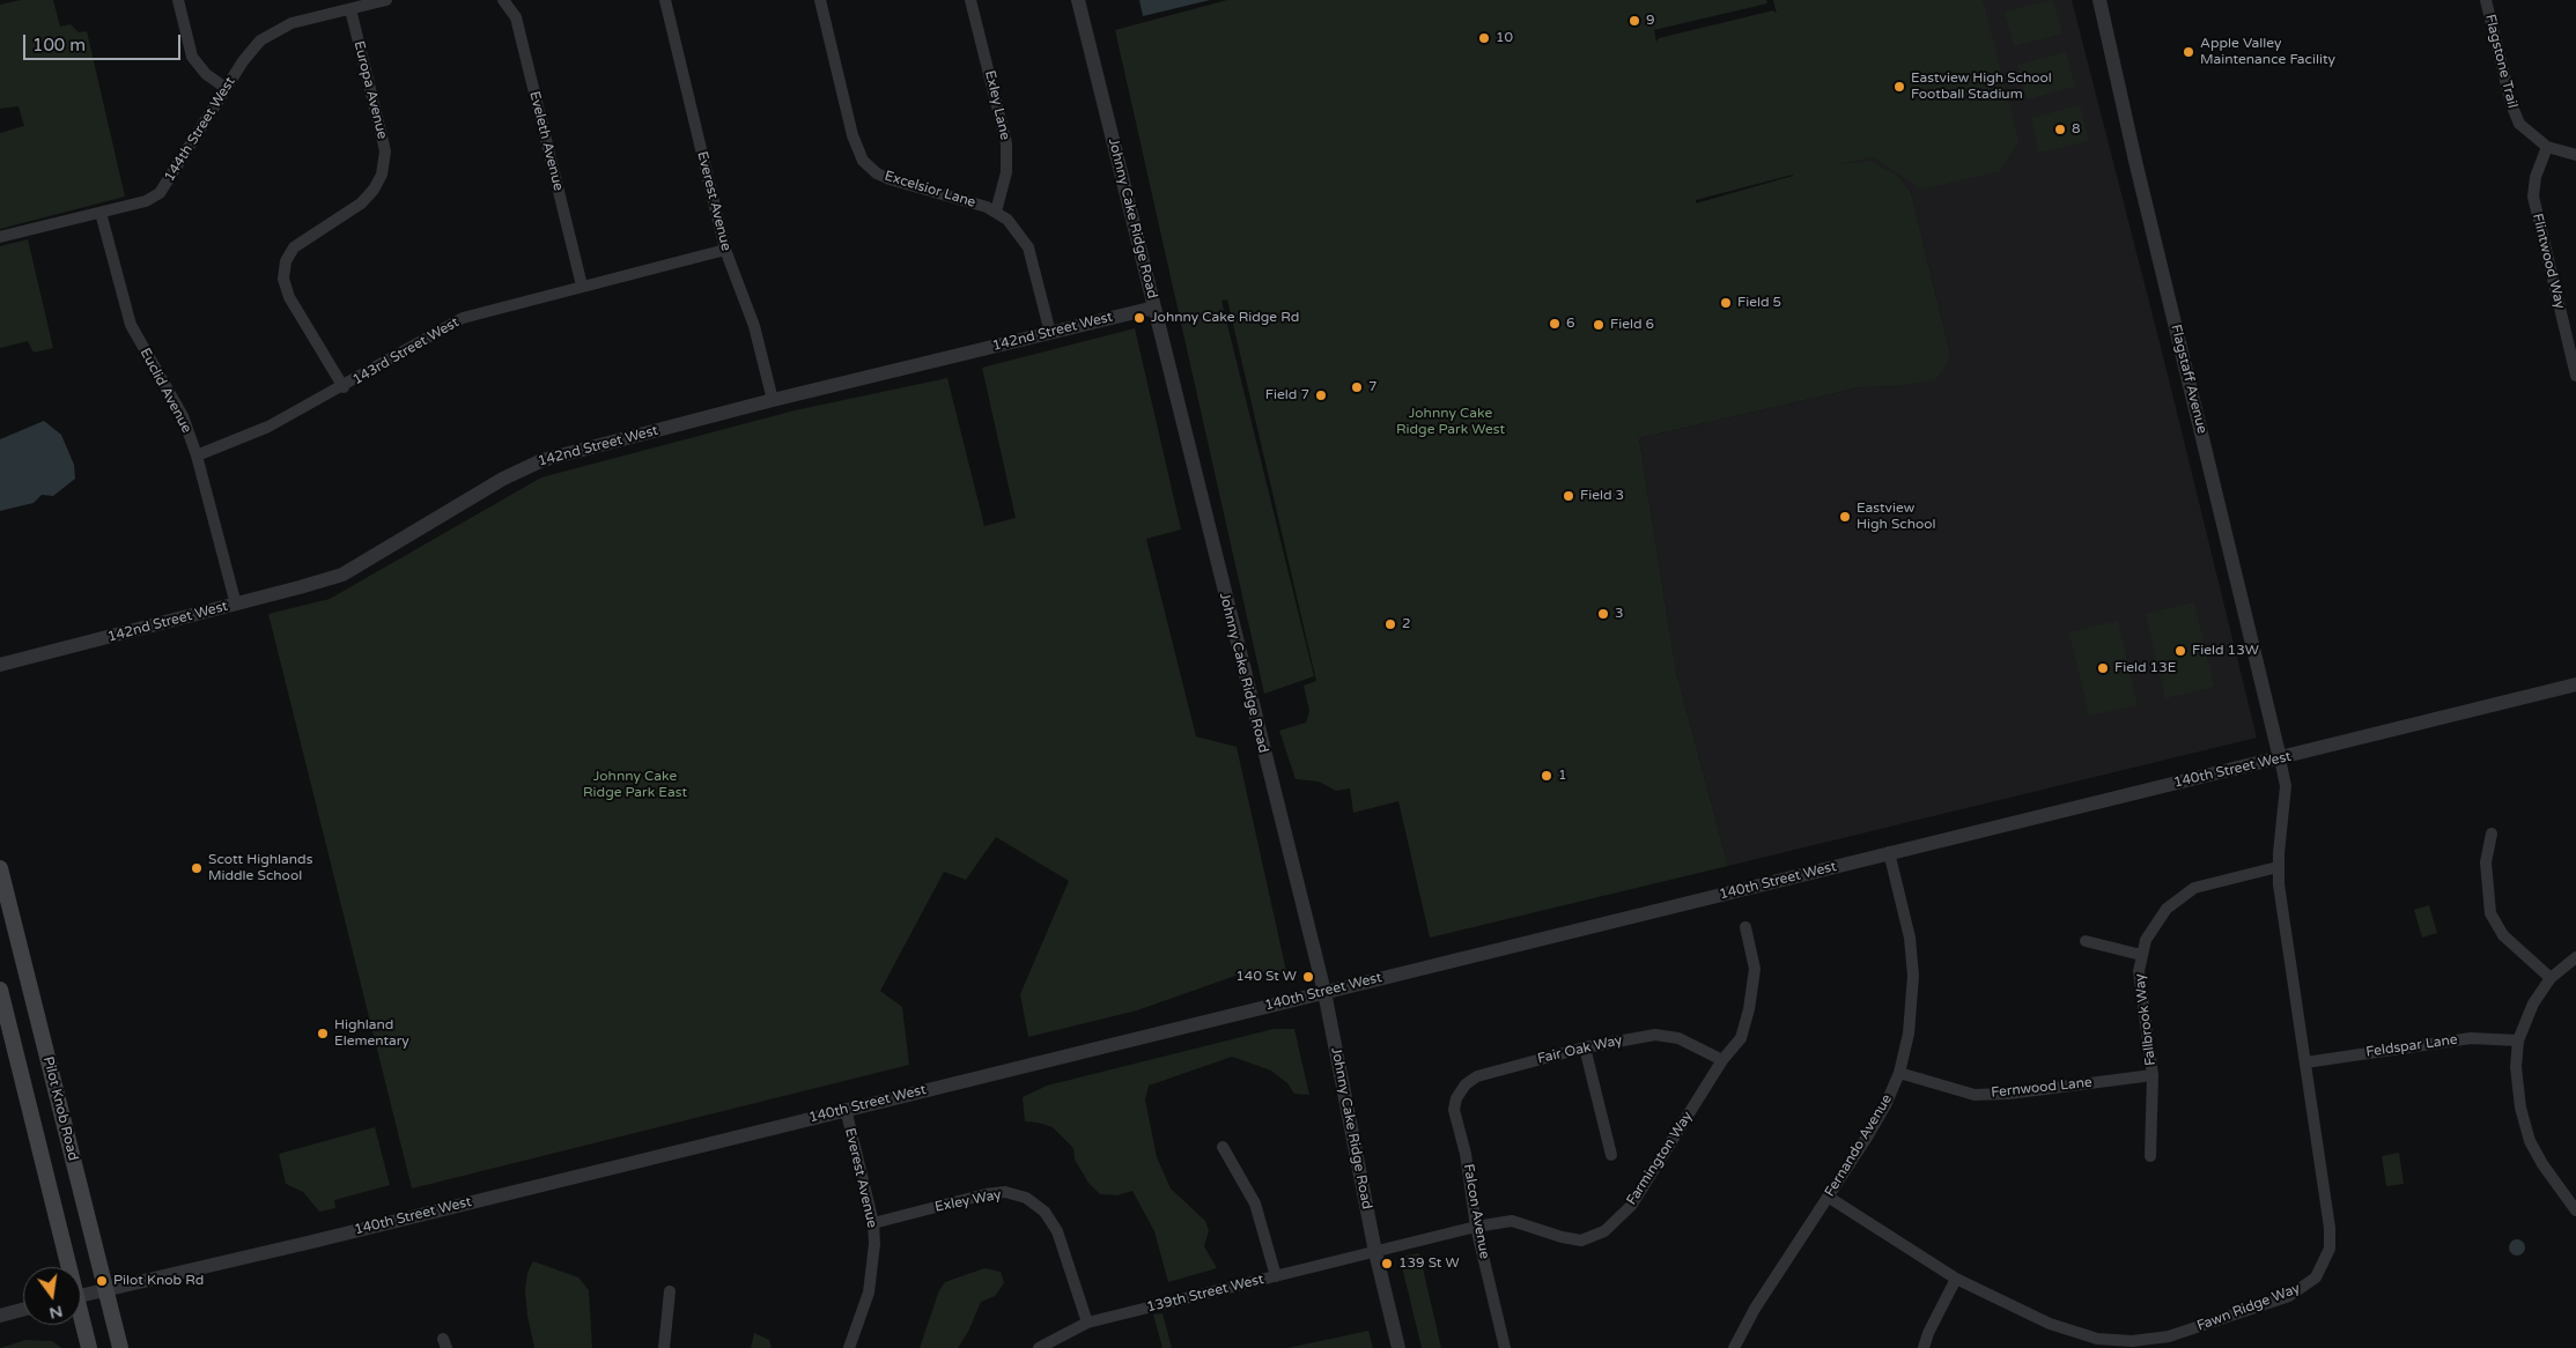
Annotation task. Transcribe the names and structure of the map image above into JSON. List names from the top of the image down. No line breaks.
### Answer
{"streets":{"main road":["Pilot Knob Road"],"street":["Flagstone Trail","Europa Avenue","Exley Lane","144th Street West","Eveleth Avenue","Excelsior Lane","Everest Avenue","Johnny Cake Ridge Road","Flintwood Way","142nd Street West","143rd Street West","Flagstaff Avenue","Euclid Avenue","140th Street West","Fallbrook Way","Feldspar Lane","Fair Oak Way","Fernwood Lane","Fernando Avenue","Farmington Way","Exley Way","Falcon Avenue","139th Street West","Fawn Ridge Way"]},"crossings":[["Flagstone Trail","Flintwood Way"],["Europa Avenue","144th Street West"],["Europa Avenue","143rd Street West"],["Exley Lane","Excelsior Lane"],["144th Street West","Euclid Avenue"],["Eveleth Avenue","143rd Street West"],["Excelsior Lane","142nd Street West"],["Everest Avenue","142nd Street West"],["Everest Avenue","143rd Street West"],["Everest Avenue","140th Street West"],["Everest Avenue","Exley Way"],["Johnny Cake Ridge Road","142nd Street West"],["Johnny Cake Ridge Road","140th Street West"],["Johnny Cake Ridge Road","Farmington Way"],["Johnny Cake Ridge Road","139th Street West"],["142nd Street West","Euclid Avenue"],["143rd Street West","Euclid Avenue"],["Flagstaff Avenue","140th Street West"],["Flagstaff Avenue","Fawn Ridge Way"],["140th Street West","Pilot Knob Road"],["140th Street West","Fernando Avenue"],["140th Street West","Fawn Ridge Way"],["Fallbrook Way","Fernwood Lane"],["Fallbrook Way","Fawn Ridge Way"],["Feldspar Lane","Fawn Ridge Way"],["Fair Oak Way","Farmington Way"],["Fair Oak Way","Falcon Avenue"],["Fernwood Lane","Fernando Avenue"],["Fernando Avenue","Fawn Ridge Way"],["Farmington Way","Falcon Avenue"],["Farmington Way","139th Street West"],["Exley Way","139th Street West"]],"parks":["Johnny Cake Ridge Park West","Johnny Cake Ridge Park East"],"places":["9","10","Apple Valley Maintenance Facility","Eastview High School Football Stadium","8","Field 5","Johnny Cake Ridge Rd","6","Field 6","7","Field 7","Field 3","Eastview High School","3","2","Field 13W","Field 13E","1","Scott Highlands Middle School","140 St W","Highland Elementary","139 St W","Pilot Knob Rd"],"scale_bar":"100 m","north":"bottom"}
